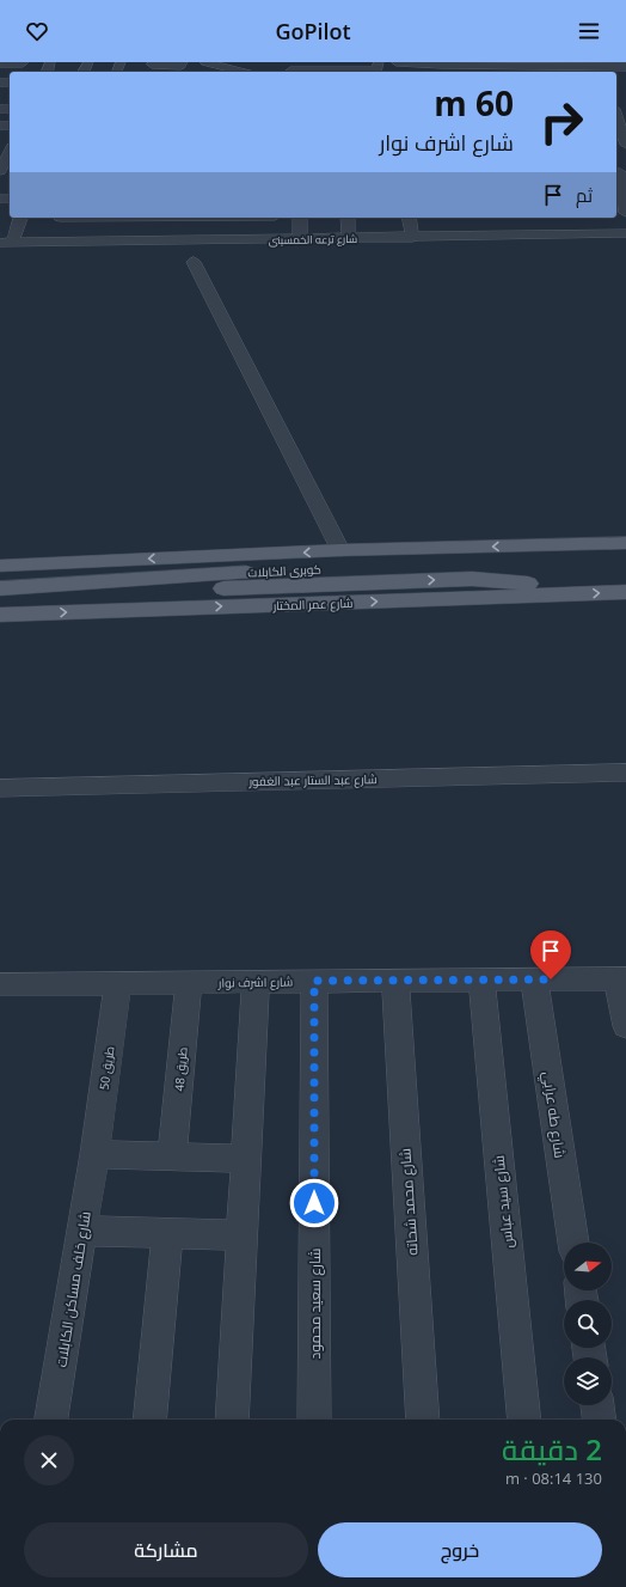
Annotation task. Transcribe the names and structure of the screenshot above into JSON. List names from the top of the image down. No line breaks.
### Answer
{"streets":{"main road":["كوبرى الكابلات","شارع عمر المختار"],"street":["شارع ترعه الخمسينى","شارع عبد الستار عبد الغفور","شارع اشرف نوار","طريق 50","طريق 48","شارع طه عرابي","شارع محمد شحاته","شارع سيد عباس","شارع خلف مساكن الكابلات","شارع سعيد محمود"]},"crossings":[["كوبرى الكابلات","شارع عمر المختار"],["شارع اشرف نوار","طريق 50"],["شارع اشرف نوار","طريق 48"],["شارع اشرف نوار","شارع طه عرابي"],["شارع اشرف نوار","شارع محمد شحاته"],["شارع اشرف نوار","شارع سيد عباس"],["شارع اشرف نوار","شارع سعيد محمود"],["طريق 50","شارع خلف مساكن الكابلات"]],"north":"right","page":{"header":"GoPilot","turn":["60 m","شارع اشرف نوار"],"then":"ثم","heading":["2 دقيقة","130 m · 08:14"],"buttons":["خروج","مشاركة"]}}
